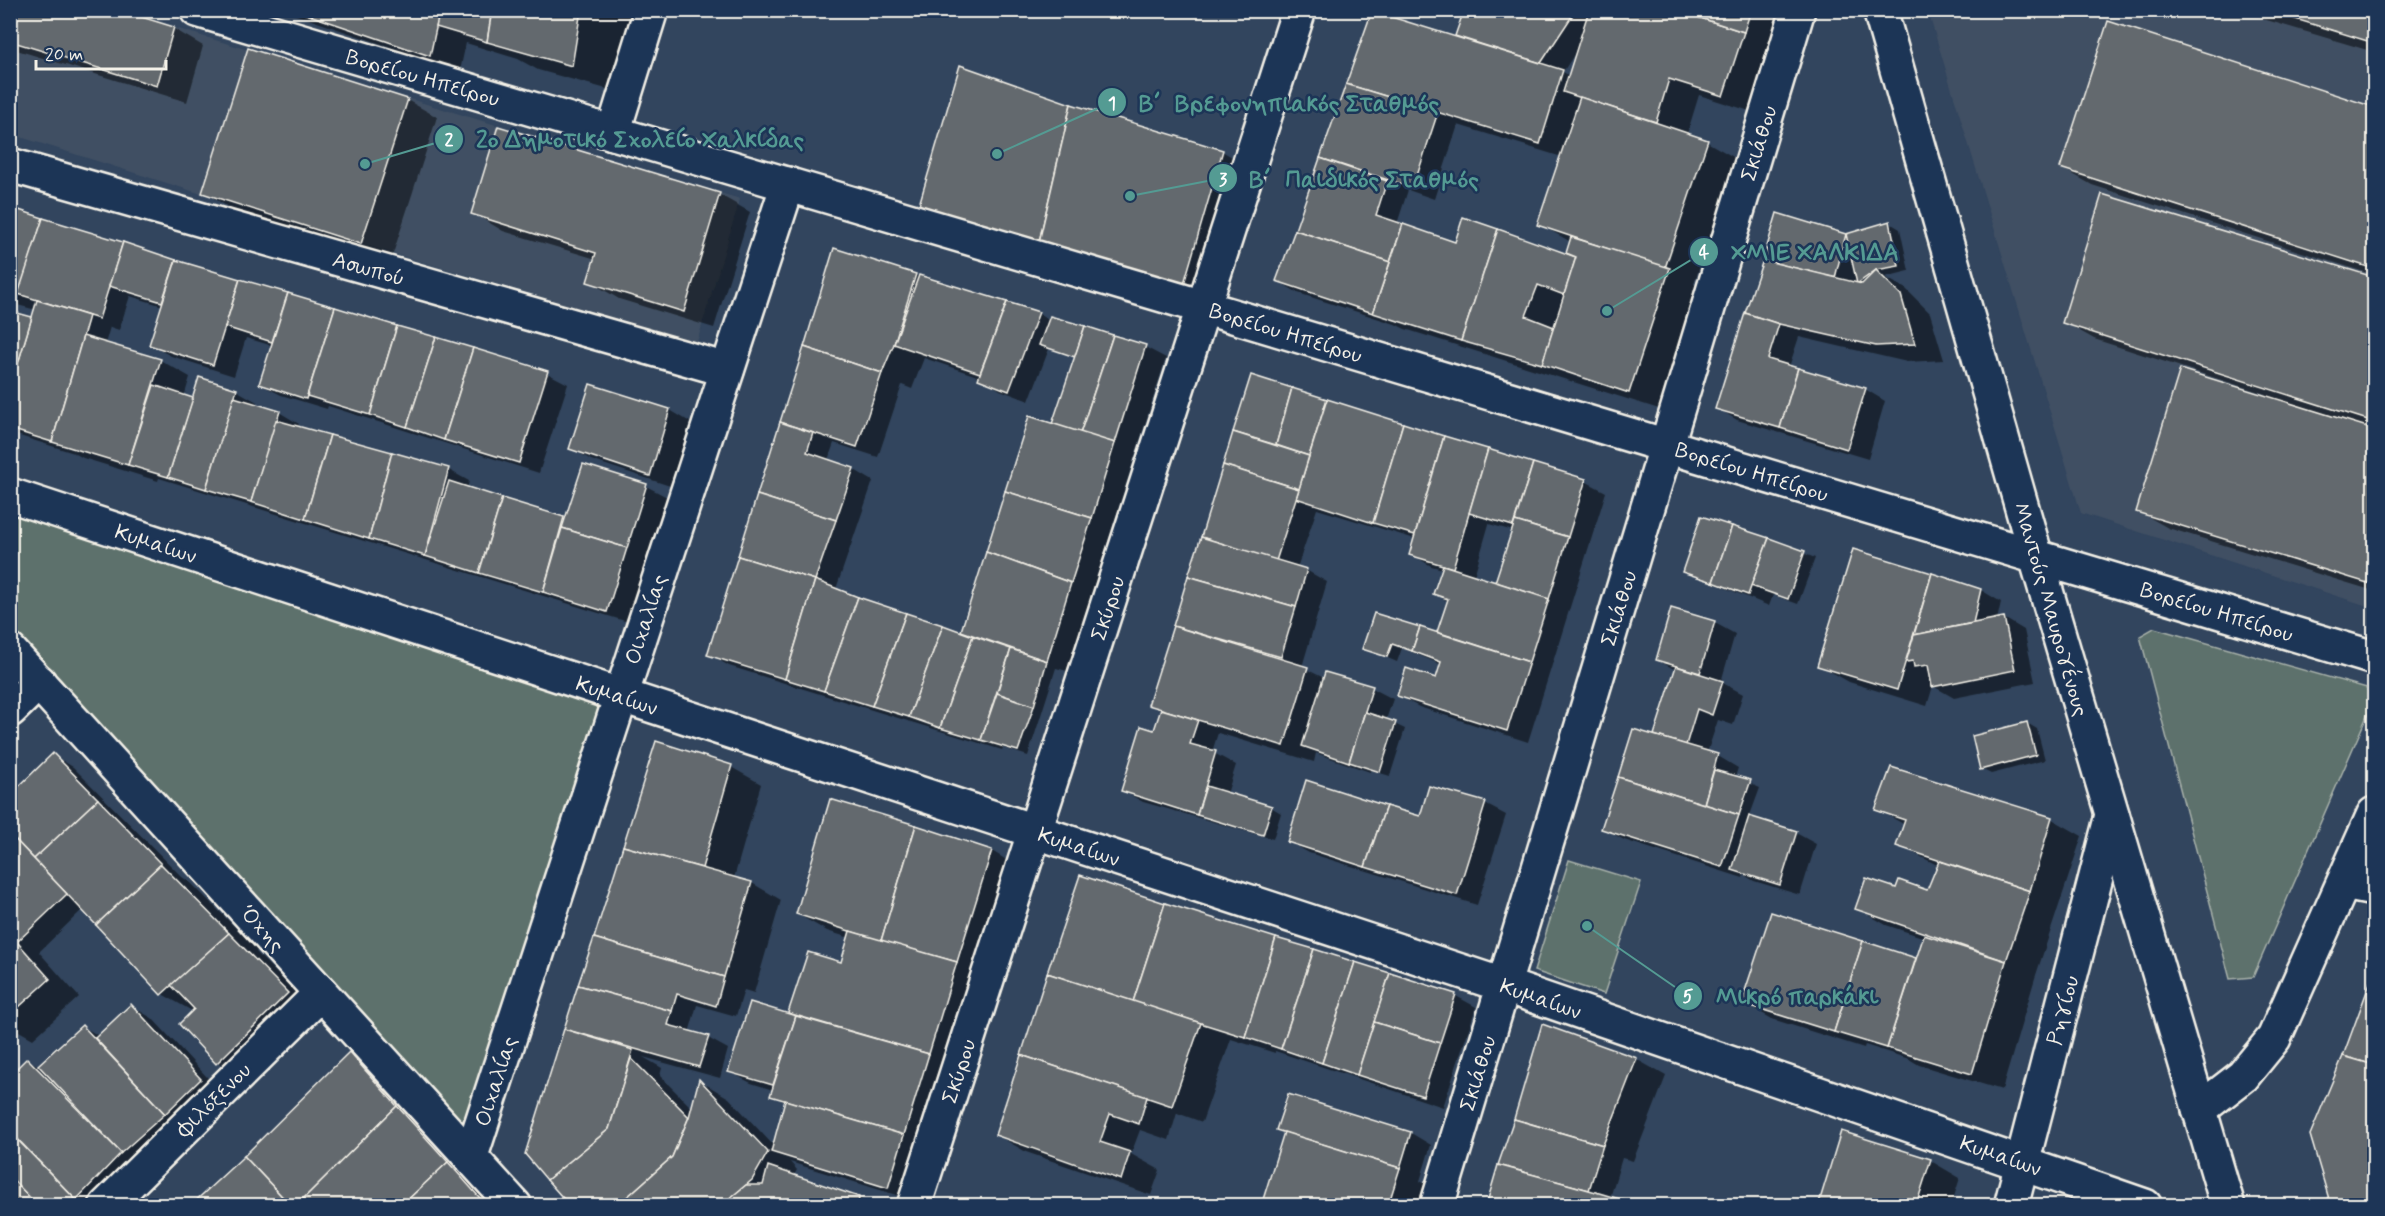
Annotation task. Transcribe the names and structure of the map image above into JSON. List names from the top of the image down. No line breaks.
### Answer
{"streets":{"street":["Βορείου Ηπείρου","Σκιάθου","Ασωπού","Κυμαίων","Σκύρου","Μαντούς Μαυρογένους","Οιχαλίας","Όχης","Ρηγίου","Φιλόξενου"]},"crossings":[["Βορείου Ηπείρου","Σκιάθου"],["Βορείου Ηπείρου","Σκύρου"],["Βορείου Ηπείρου","Μαντούς Μαυρογένους"],["Βορείου Ηπείρου","Οιχαλίας"],["Σκιάθου","Κυμαίων"],["Ασωπού","Οιχαλίας"],["Κυμαίων","Σκύρου"],["Κυμαίων","Οιχαλίας"],["Κυμαίων","Ρηγίου"],["Μαντούς Μαυρογένους","Ρηγίου"],["Οιχαλίας","Όχης"],["Όχης","Φιλόξενου"]],"places":["Β΄ Βρεφονηπιακός Σταθμός","2ο Δημοτικό Σχολείο Χαλκίδας","Β΄ Παιδικός Σταθμός","ΧΜΙΕ ΧΑΛΚΙΔΑ","Μικρό παρκάκι"],"scale_bar":"20 m"}
